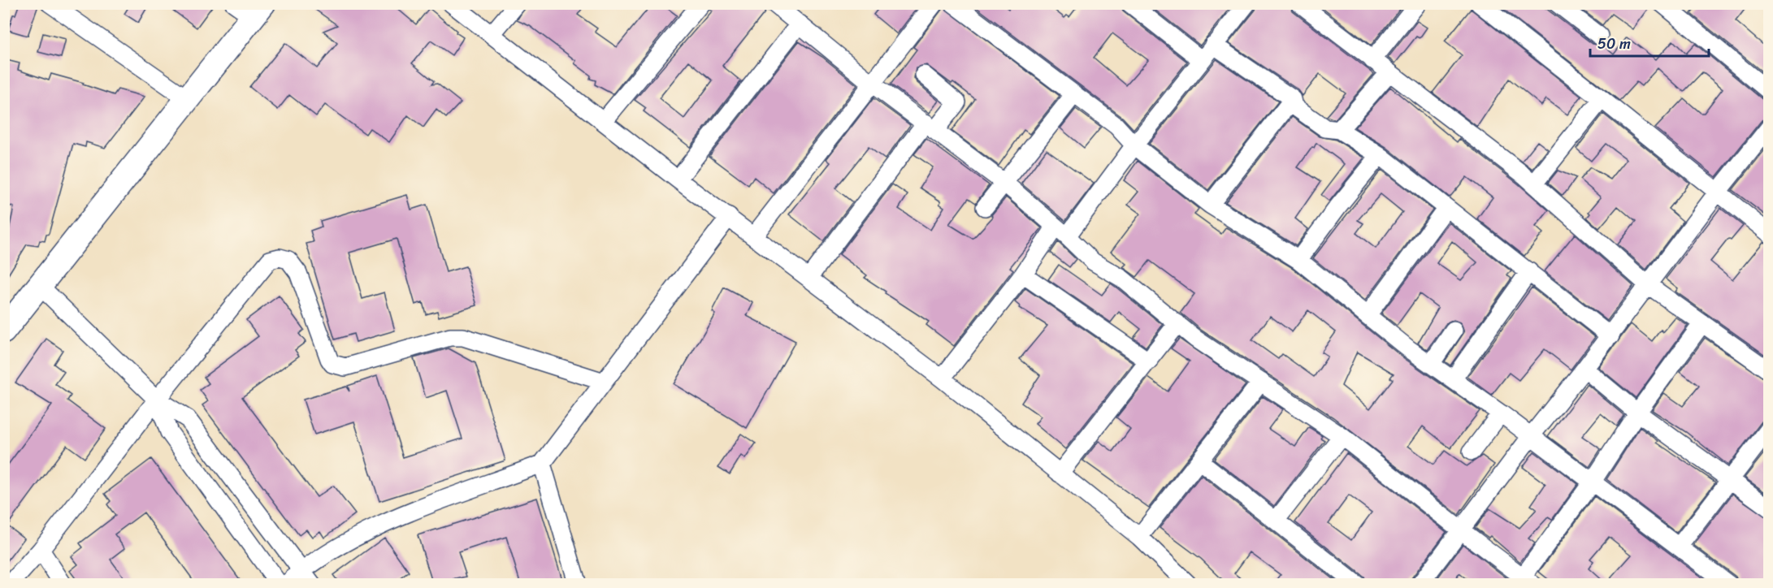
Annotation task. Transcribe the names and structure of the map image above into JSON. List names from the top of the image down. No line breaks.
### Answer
{"scale_bar":"50 m"}
